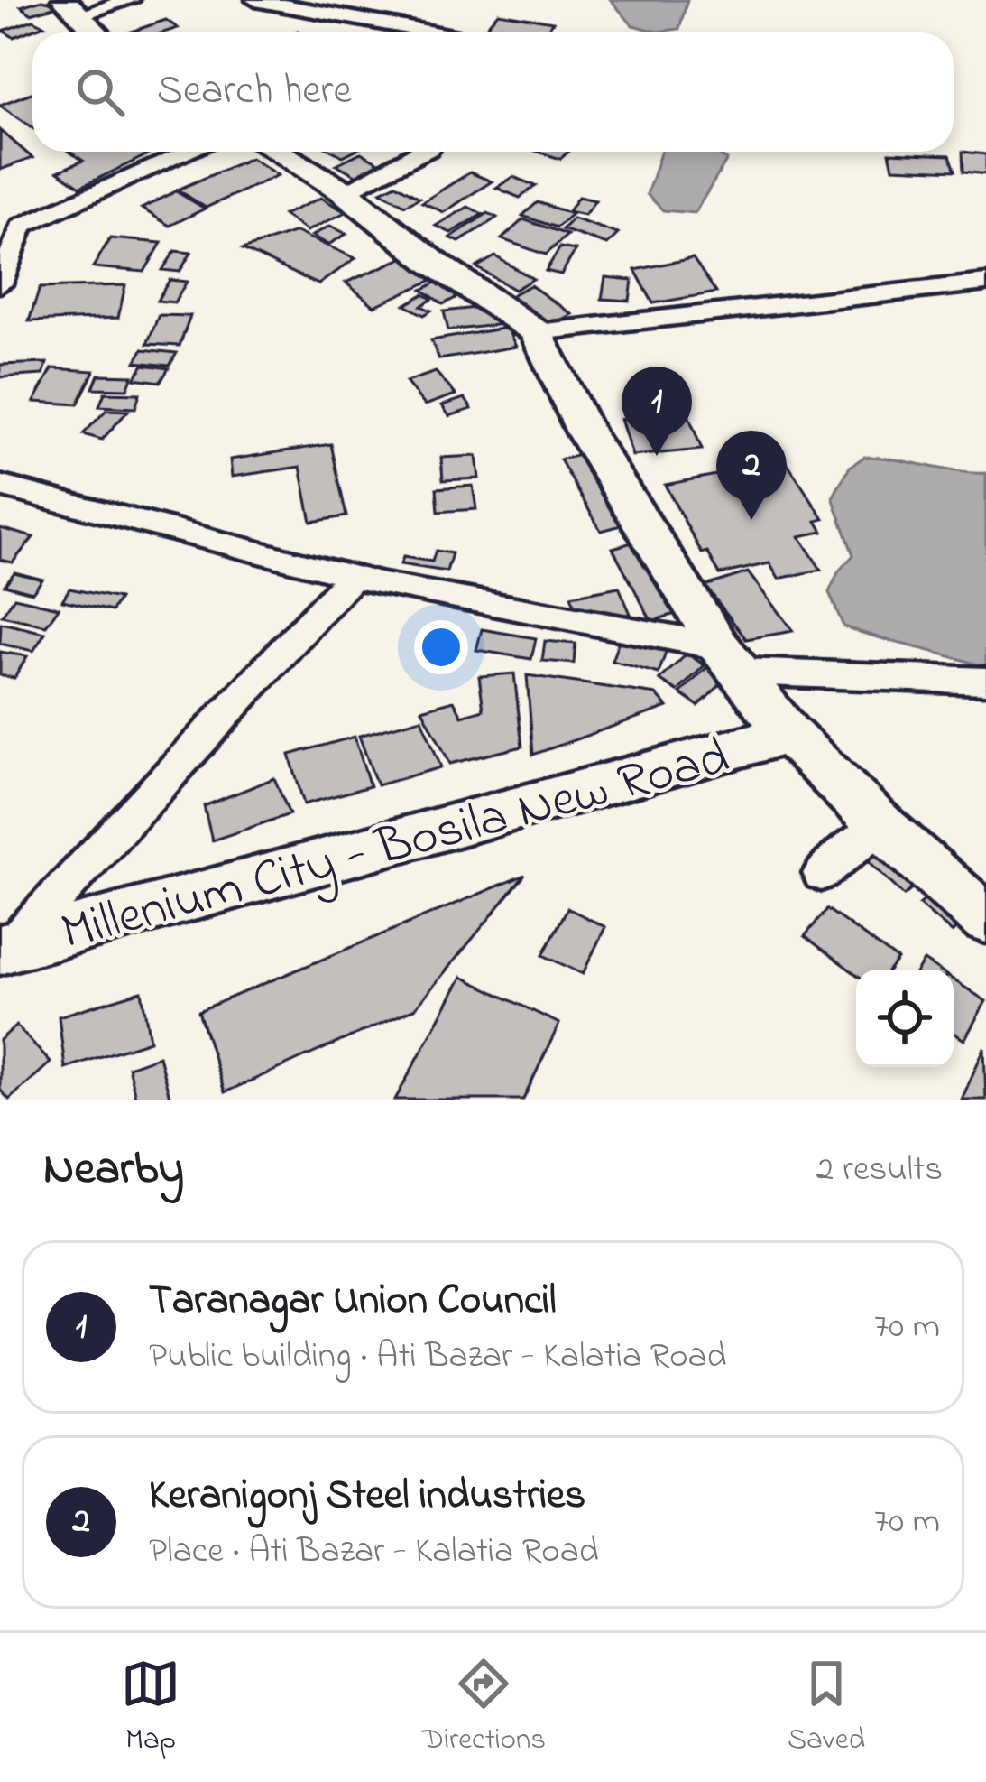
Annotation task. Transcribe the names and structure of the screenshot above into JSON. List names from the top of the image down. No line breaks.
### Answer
{"streets":{"main road":["Millenium City - Bosila New Road"]},"page":{"search":"Search here","pins":["1","2"],"heading":["Nearby","2 results"],"list":[{"mark":"1","name":"Taranagar Union Council","note":"Public building · Ati Bazar - Kalatia Road","value":"70 m"},{"mark":"2","name":"Keranigonj Steel industries","note":"Place · Ati Bazar - Kalatia Road","value":"70 m"}],"nav":["Map","Directions","Saved"]}}
